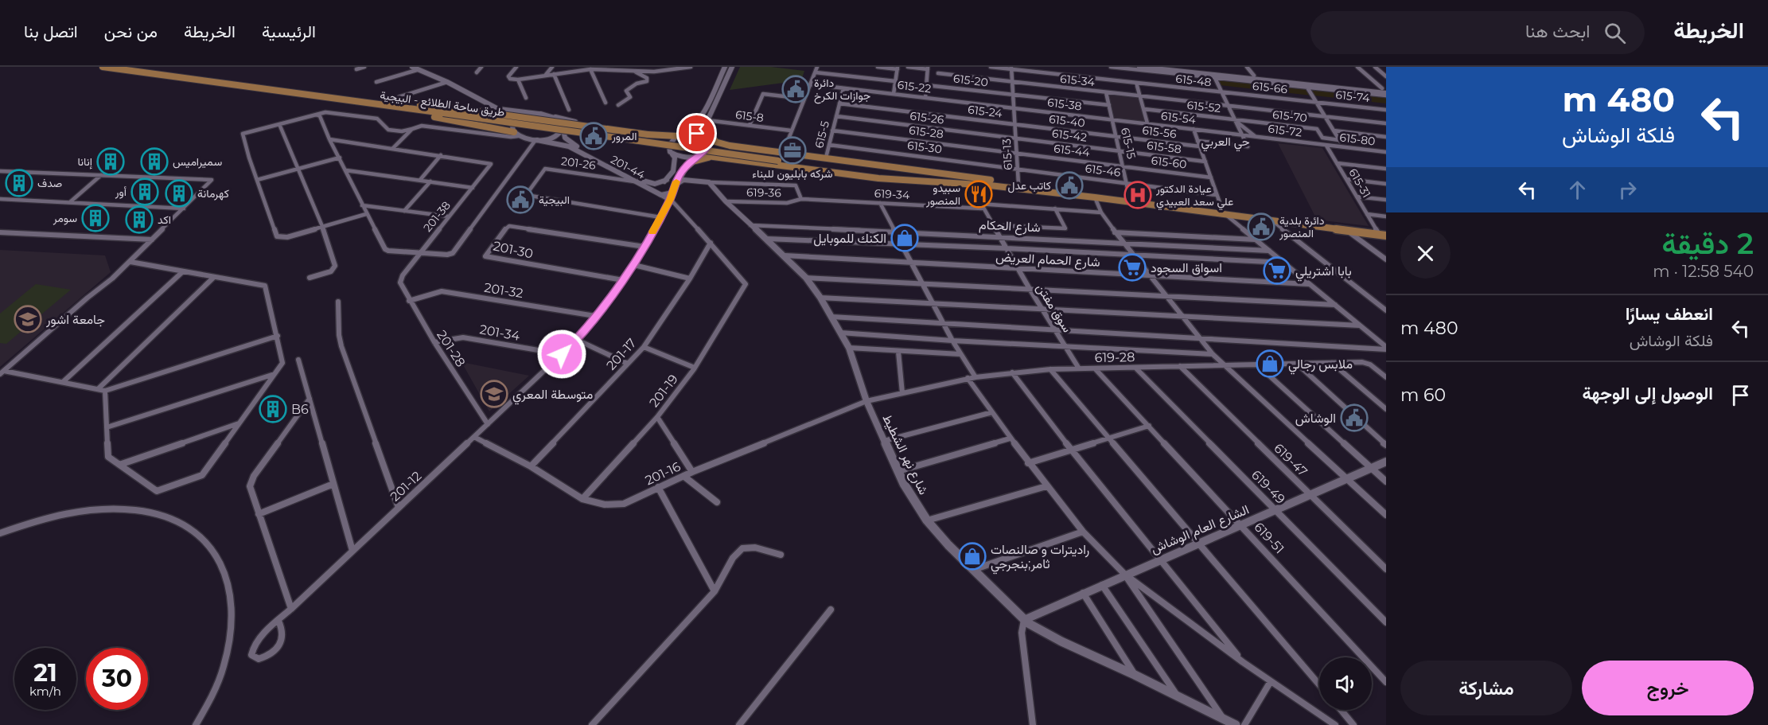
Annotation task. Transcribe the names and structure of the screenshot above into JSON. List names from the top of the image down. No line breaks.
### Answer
{"streets":{"main road":["طريق ساحة الطلائع - البيجية","201-44","شارع نهر الشطيط","201-12"],"street":["615-20","615-34","615-48","615-22","615-66","615-74","615-38","615-52","615-24","615-8","615-70","615-26","615-54","615-40","615-72","615-28","615-56","615-5","615-42","615-80","615-15","615-30","615-58","615-44","615-13","615-60","201-26","615-46","615-31","619-36","619-34","201-38","شارع الحكام","201-30","شارع الحمام العريض","201-32","سوق مفتن","201-34","201-28","201-17","619-28","201-19","619-47","201-16","619-49","الشارع العام الوشاش","619-51"]},"crossings":[["615-20","615-15"],["615-20","615-13"],["615-34","615-15"],["615-34","615-13"],["615-48","615-66"],["615-48","615-13"],["615-22","615-38"],["615-22","615-5"],["615-22","615-13"],["615-66","615-74"],["615-38","615-54"],["615-38","615-15"],["615-38","615-13"],["615-52","615-70"],["615-24","615-40"],["615-24","615-5"],["615-24","615-13"],["615-26","615-5"],["615-26","615-42"],["615-26","615-13"],["615-54","615-72"],["615-54","615-15"],["615-40","615-56"],["615-40","615-15"],["615-40","615-13"],["615-72","615-80"],["615-72","615-31"],["615-28","615-5"],["615-28","615-44"],["615-28","615-13"],["615-56","615-15"],["615-5","615-30"],["615-42","615-15"],["615-42","615-58"],["615-42","615-13"],["615-80","615-31"],["615-15","615-58"],["615-15","615-44"],["615-15","615-60"],["615-15","615-46"],["615-30","615-13"],["615-30","615-46"],["615-44","615-13"],["615-44","615-60"],["615-13","615-46"],["201-26","201-44"],["201-26","201-12"],["619-36","619-34"],["619-36","شارع نهر الشطيط"],["619-34","سوق مفتن"],["201-38","201-28"],["شارع الحكام","سوق مفتن"],["شارع الحكام","شارع نهر الشطيط"],["201-30","201-12"],["شارع الحمام العريض","سوق مفتن"],["شارع الحمام العريض","شارع نهر الشطيط"],["201-32","201-28"],["201-32","201-12"],["سوق مفتن","619-28"],["201-34","201-28"],["201-34","201-12"],["201-28","201-12"],["201-17","201-19"],["201-17","201-16"],["619-28","شارع نهر الشطيط"],["619-28","619-47"],["619-28","201-16"],["619-28","619-49"],["619-28","619-51"],["201-19","201-16"],["شارع نهر الشطيط","201-16"],["شارع نهر الشطيط","الشارع العام الوشاش"],["619-47","الشارع العام الوشاش"],["201-16","201-12"],["619-49","الشارع العام الوشاش"],["الشارع العام الوشاش","619-51"]],"districts":["حي العربي"],"places":{"public building":["دائرة جوازات الكرخ","المرور","كاتب عدل","البيجية","دائرة بلدية المنصور","الوشاش"],"office":["شركه بابليون للبناء"],"building":["إنانا","سميراميس","صدف","أور","كهرمانة","سومر","اكد","B6"],"restaurant":["سبيدو المنصور"],"hospital":["عيادة الدكتور علي سعد العبيدي"],"shop":["الكنك للموبايل","ملابس رجالي","راديترات و صالنصات ثامر;بنجرجي"],"supermarket":["اسواق السجود","بابا اشتريلي"],"school or university":["جامعة اشور","متوسطة المعري"]},"page":{"header":"الخريطة","search":"ابحث هنا","nav":["الرئيسية","الخريطة","من نحن","اتصل بنا"],"turn":["480 m","فلكة الوشاش"],"heading":["2 دقيقة","540 m · 12:58"],"list":[{"name":"انعطف يسارًا","note":"فلكة الوشاش","value":"480 m"},{"name":"الوصول إلى الوجهة","value":"60 m"}],"speed":"21 km/h","limit":"30","buttons":["خروج","مشاركة"]}}
